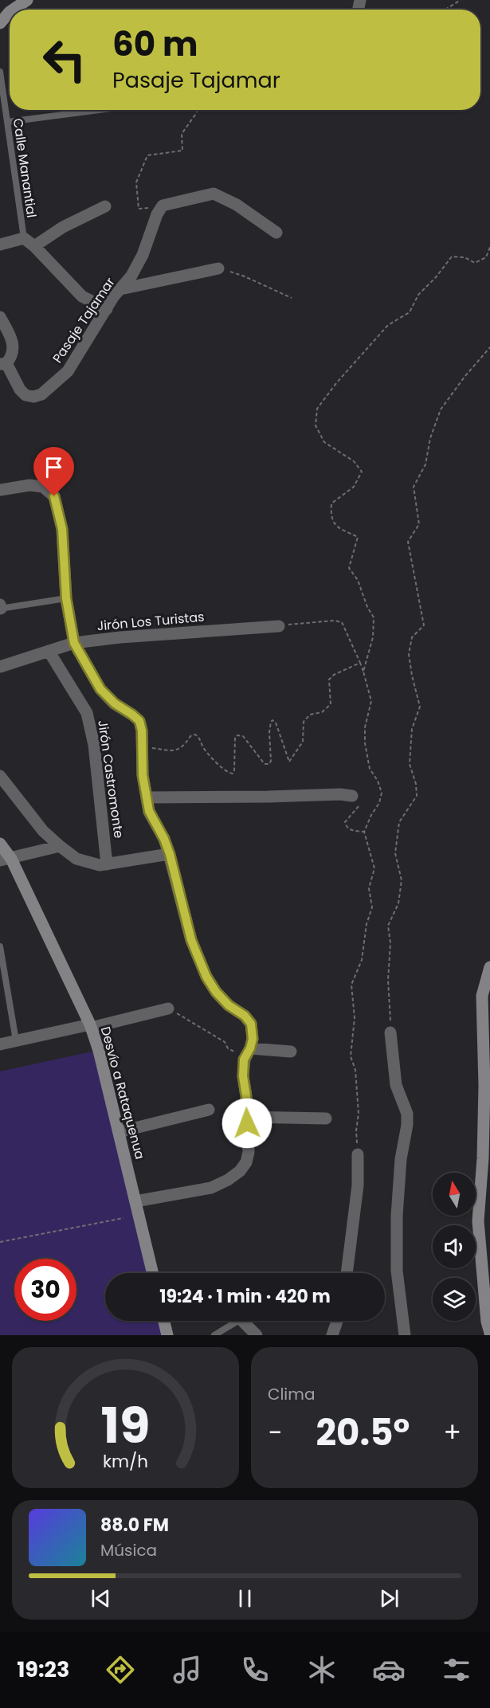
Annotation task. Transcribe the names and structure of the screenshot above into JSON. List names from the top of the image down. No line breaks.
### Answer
{"streets":{"street":["Pasaje Tajamar","Jirón Los Turistas","Jirón Castromonte","Desvío a Rataquenua"],"lane":["Calle Manantial"]},"crossings":[["Jirón Los Turistas","Jirón Castromonte"]],"north":"top","page":{"turn":["60 m","Pasaje Tajamar"],"limit":"30","trip":"19:24 · 1 min · 420 m","tile":"Clima","heat":["−","20.5°","+"],"song":["88.0 FM","Música"],"tabs":"19:23","gauge":["19","km/h"]}}
